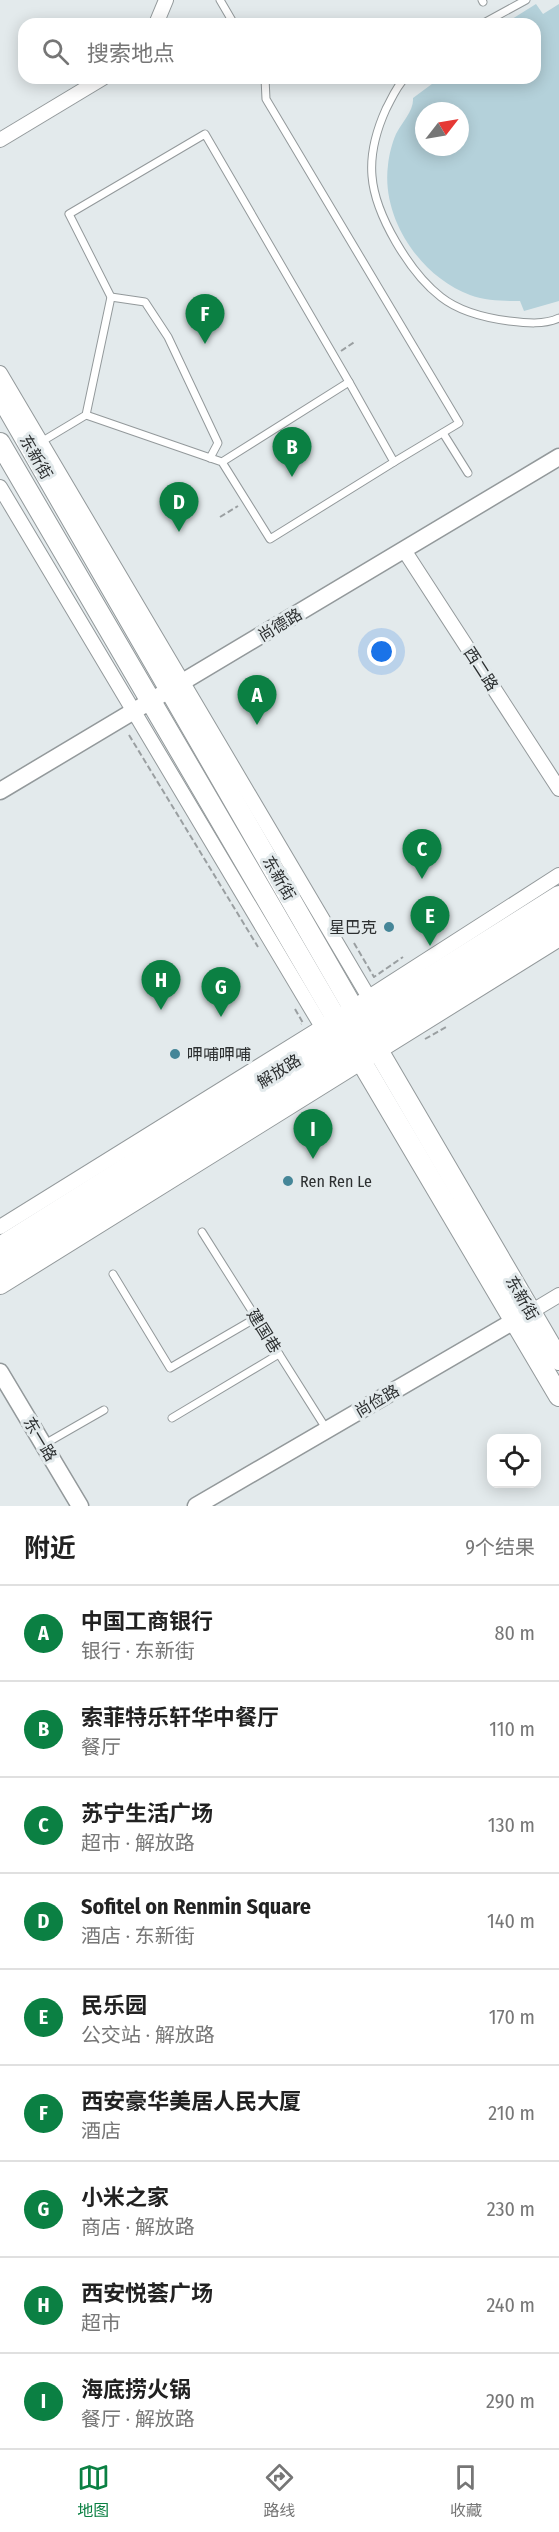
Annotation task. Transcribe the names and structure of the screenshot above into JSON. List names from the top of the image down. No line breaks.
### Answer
{"streets":{"main road":["东新街","解放路"],"street":["尚德路","西二路","尚俭路","东一路"],"lane":["建国巷"]},"crossings":[["东新街","尚德路"],["东新街","解放路"],["东新街","尚俭路"],["尚德路","西二路"],["建国巷","尚俭路"]],"places":["星巴克","呷哺呷哺","Ren Ren Le"],"north":"top right","page":{"search":"搜索地点","pins":["F","B","D","A","C","E","H","G","I"],"heading":["附近","9个结果"],"list":[{"mark":"A","name":"中国工商银行","note":"银行 · 东新街","value":"80 m"},{"mark":"B","name":"索菲特乐轩华中餐厅","note":"餐厅","value":"110 m"},{"mark":"C","name":"苏宁生活广场","note":"超市 · 解放路","value":"130 m"},{"mark":"D","name":"Sofitel on Renmin Square","note":"酒店 · 东新街","value":"140 m"},{"mark":"E","name":"民乐园","note":"公交站 · 解放路","value":"170 m"},{"mark":"F","name":"西安豪华美居人民大厦","note":"酒店","value":"210 m"},{"mark":"G","name":"小米之家","note":"商店 · 解放路","value":"230 m"},{"mark":"H","name":"西安悦荟广场","note":"超市","value":"240 m"},{"mark":"I","name":"海底捞火锅","note":"餐厅 · 解放路","value":"290 m"}],"nav":["地图","路线","收藏"]}}
